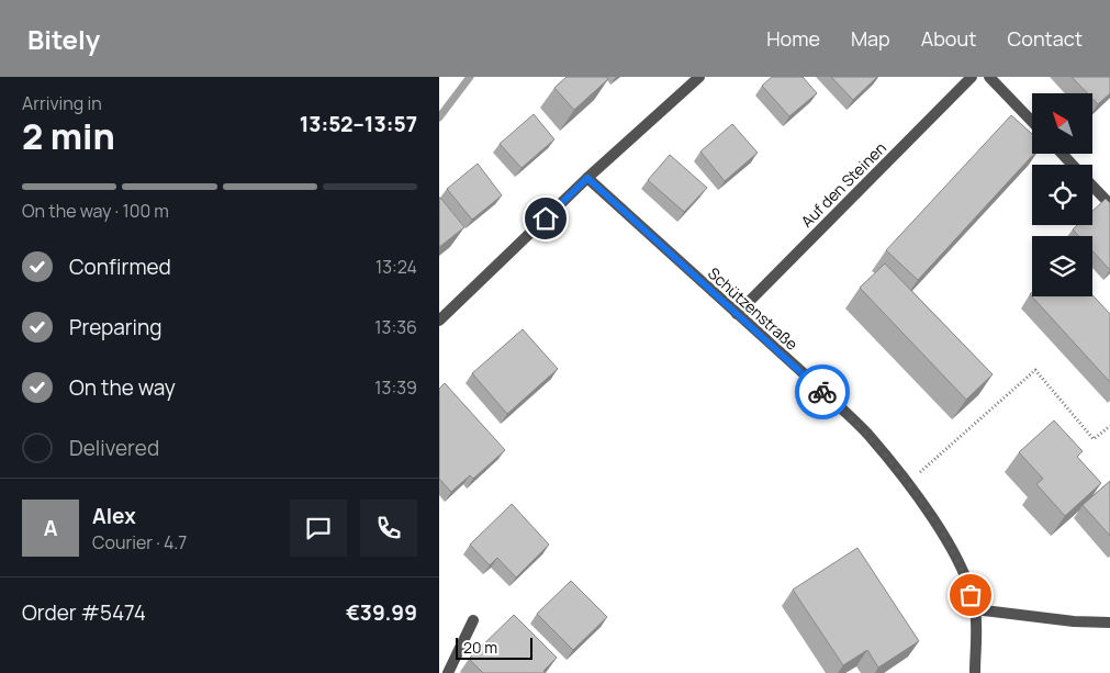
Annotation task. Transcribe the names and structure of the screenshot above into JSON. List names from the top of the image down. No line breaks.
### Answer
{"streets":{"street":["Auf den Steinen","Schützenstraße"]},"crossings":[["Auf den Steinen","Schützenstraße"]],"scale_bar":"20 m","north":"top left","page":{"header":"Bitely","nav":["Home","Map","About","Contact"],"heading":["2 min","Arriving in","13:52–13:57"],"panel":["Alex","Courier · 4.7","Order #5474","€39.99"],"bar":"On the way · 100 m","list":[["Confirmed","13:24"],["Preparing","13:36"],["On the way","13:39"],"Delivered"],"round":"A","scale":"20 m"}}
